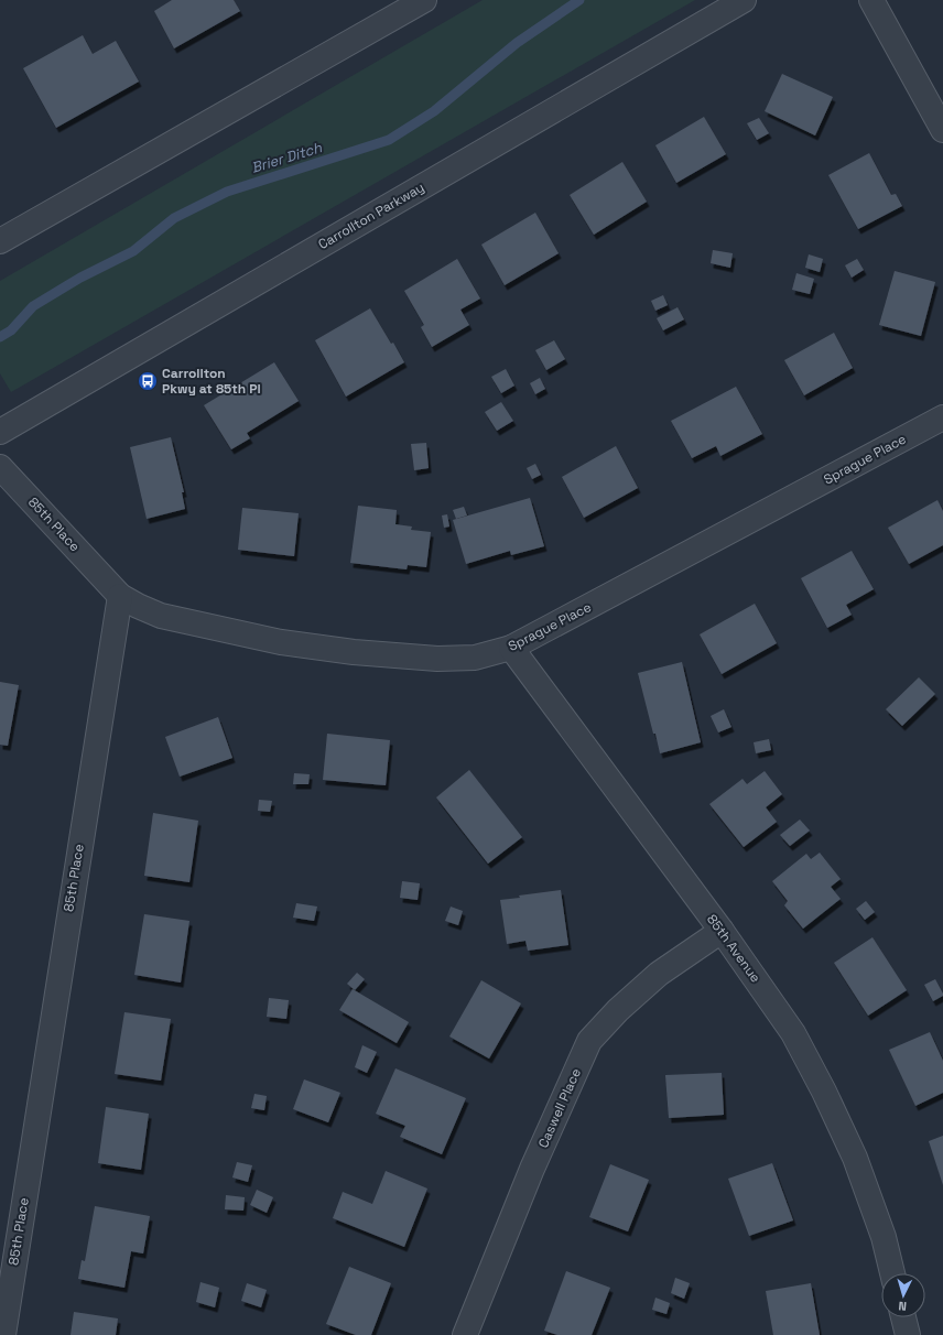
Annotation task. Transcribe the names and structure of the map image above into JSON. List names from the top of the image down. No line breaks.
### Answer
{"streets":{"street":["Carrollton Parkway","Sprague Place","85th Place","85th Avenue","Caswell Place"]},"crossings":[["Sprague Place","85th Place"],["Sprague Place","85th Avenue"],["85th Avenue","Caswell Place"]],"water":["Brier Ditch"],"places":{"bus stop":["Carrollton Pkwy at 85th Pl"]},"north":"bottom"}
